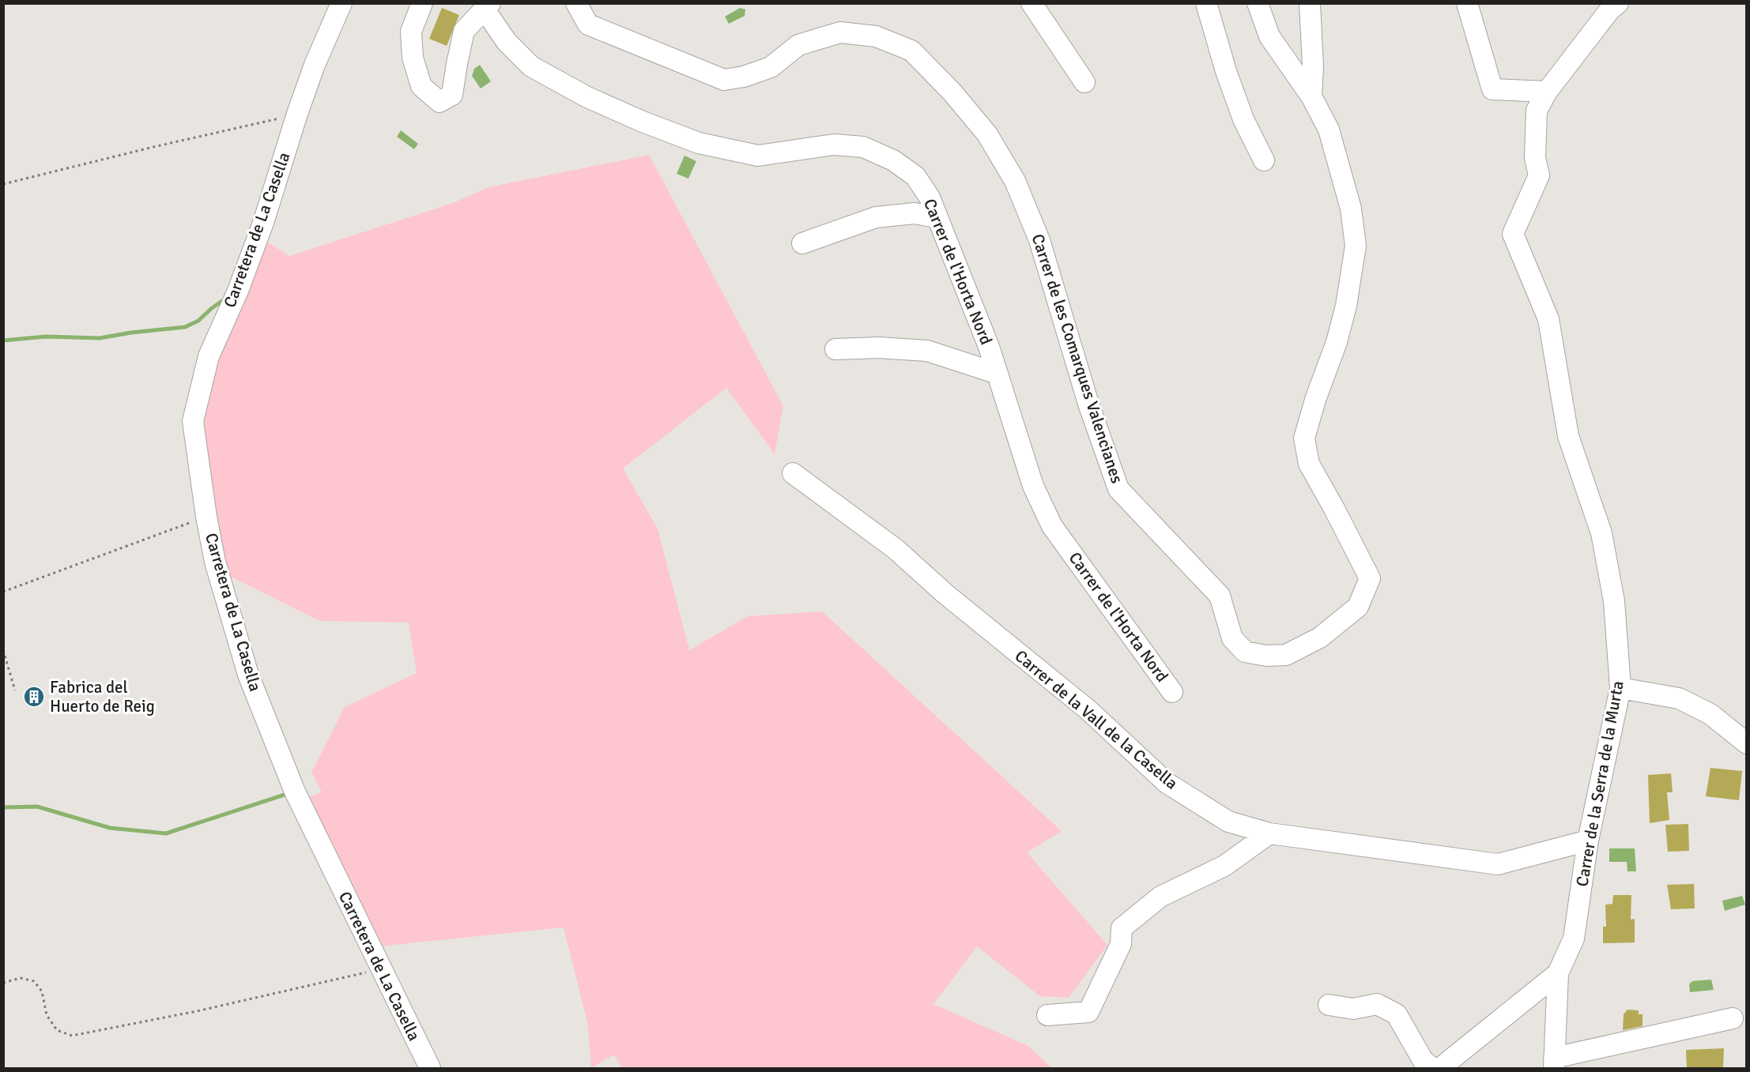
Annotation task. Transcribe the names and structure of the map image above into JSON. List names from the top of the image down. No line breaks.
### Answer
{"streets":{"street":["Carretera de La Casella","Carrer de l'Horta Nord","Carrer de les Comarques Valencianes","Carrer de la Vall de la Casella","Carrer de la Serra de la Murta"]},"crossings":[["Carrer de la Vall de la Casella","Carrer de la Serra de la Murta"]],"places":{"building":["Fabrica del Huerto de Reig"]}}
